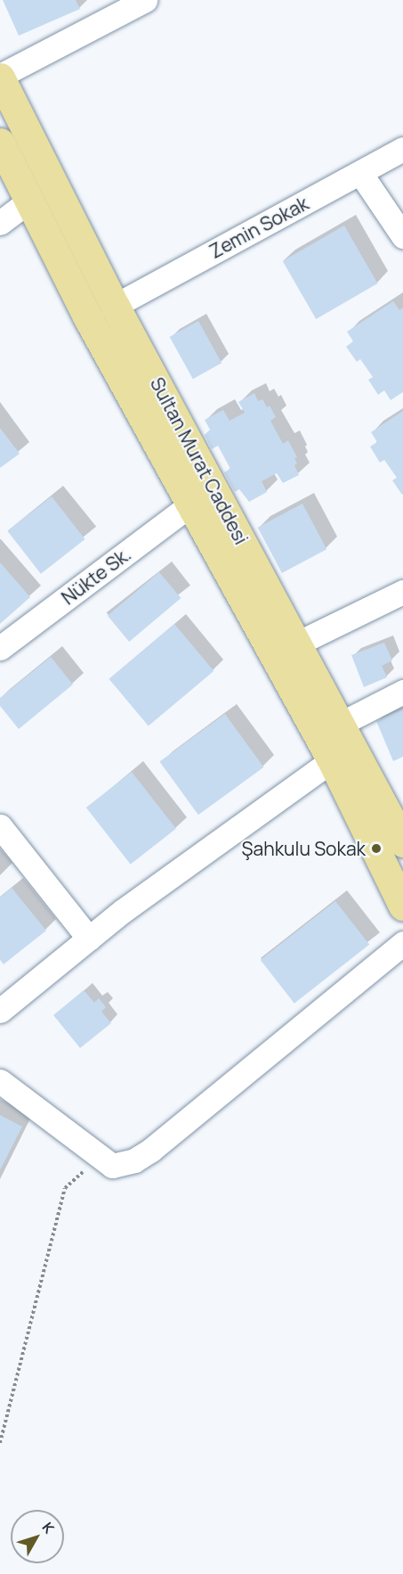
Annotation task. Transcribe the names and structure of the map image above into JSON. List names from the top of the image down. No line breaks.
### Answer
{"streets":{"main road":["Sultan Murat Caddesi"],"street":["Zemin Sokak","Nükte Sk."]},"crossings":[["Zemin Sokak","Sultan Murat Caddesi"],["Sultan Murat Caddesi","Nükte Sk."]],"places":["Şahkulu Sokak"],"north":"top right"}
